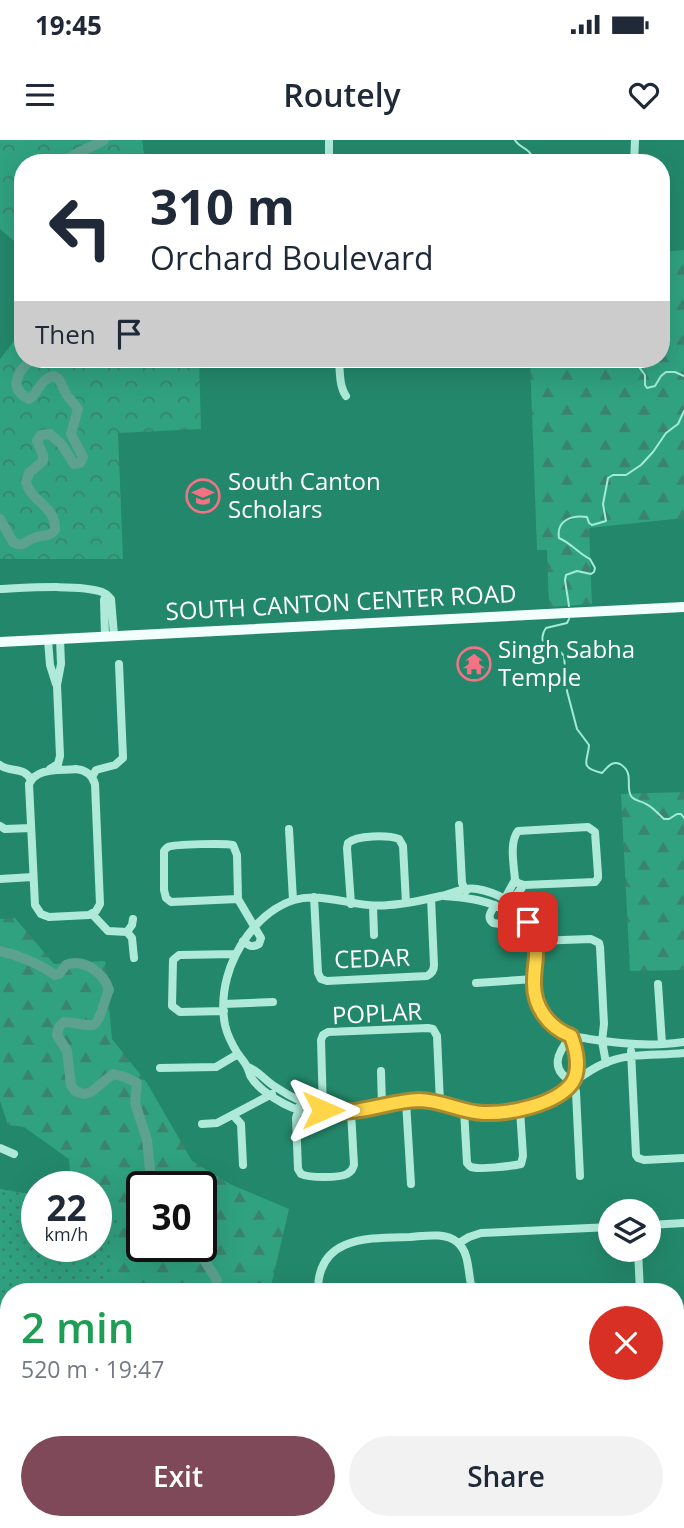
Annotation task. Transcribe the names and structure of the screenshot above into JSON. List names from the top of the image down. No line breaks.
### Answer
{"streets":{"main road":["SOUTH CANTON CENTER ROAD"],"street":["CEDAR","POPLAR"]},"places":{"school or university":["South Canton Scholars"],"temple":["Singh Sabha Temple"]},"page":{"status":"19:45","header":"Routely","turn":["310 m","Orchard Boulevard"],"then":"Then","speed":"22 km/h","limit":"30","heading":["2 min","520 m · 19:47"],"buttons":["Exit","Share"]}}
